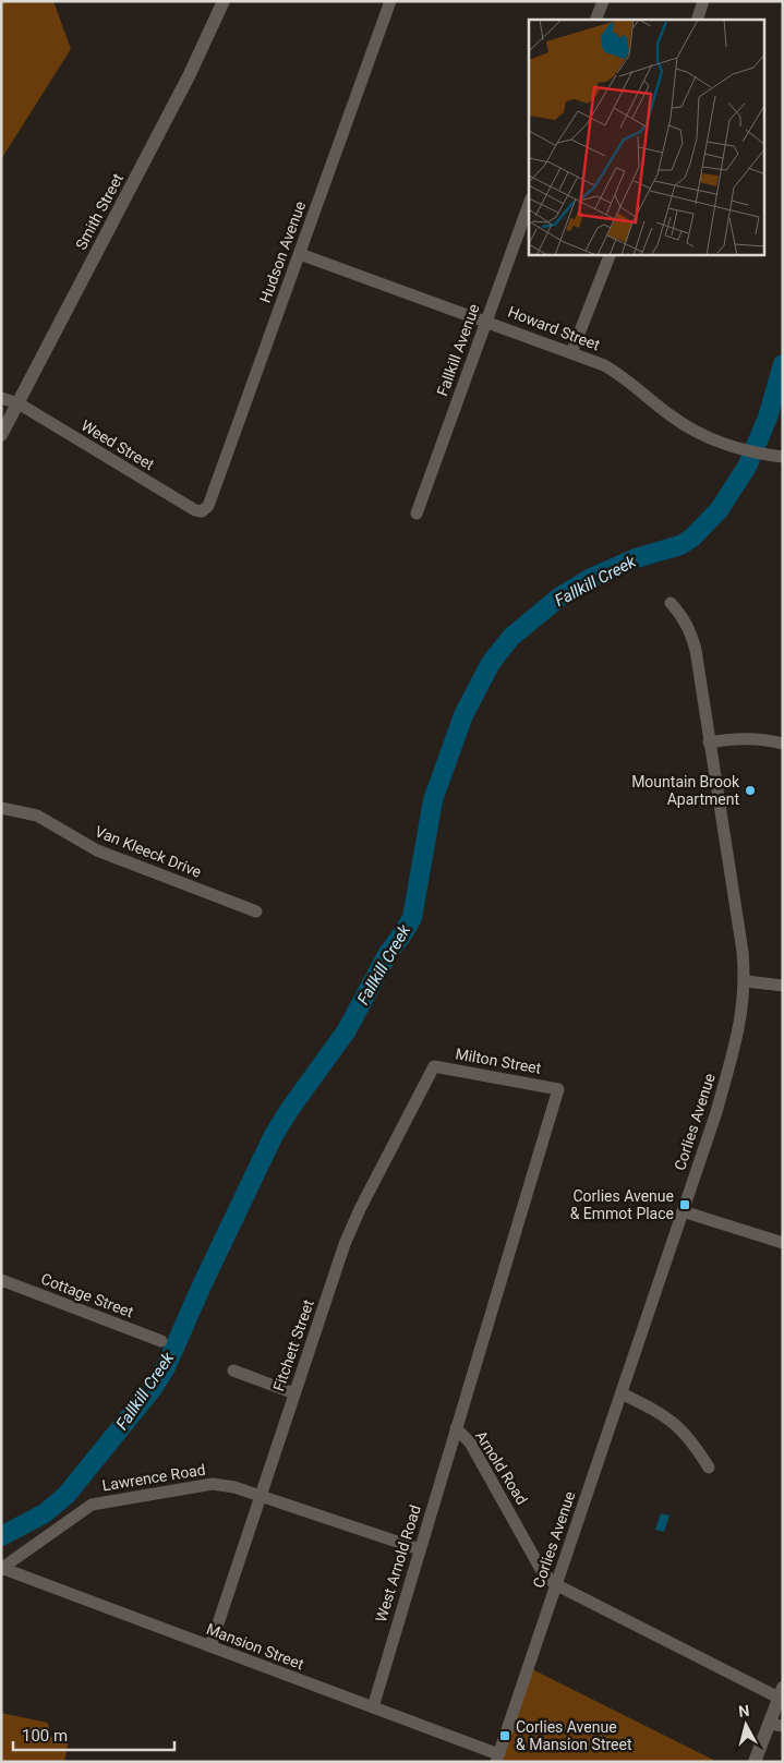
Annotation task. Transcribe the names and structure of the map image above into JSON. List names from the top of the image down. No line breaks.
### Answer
{"streets":{"street":["Smith Street","Hudson Avenue","Howard Street","Fallkill Avenue","Weed Street","Van Kleeck Drive","Milton Street","Corlies Avenue","Cottage Street","Fitchett Street","Arnold Road","Lawrence Road","West Arnold Road","Mansion Street"]},"crossings":[["Smith Street","Weed Street"],["Hudson Avenue","Howard Street"],["Hudson Avenue","Weed Street"],["Howard Street","Fallkill Avenue"],["Milton Street","Fitchett Street"],["Milton Street","Arnold Road"],["Corlies Avenue","Arnold Road"],["Corlies Avenue","Mansion Street"],["Fitchett Street","Lawrence Road"],["Fitchett Street","Mansion Street"],["Arnold Road","West Arnold Road"],["Lawrence Road","West Arnold Road"],["Lawrence Road","Mansion Street"],["West Arnold Road","Mansion Street"]],"water":["Fallkill Creek"],"places":{"other":["Mountain Brook Apartment"],"transit":["Corlies Avenue & Emmot Place","Corlies Avenue & Mansion Street"]},"scale_bar":"100 m","north":"top"}
